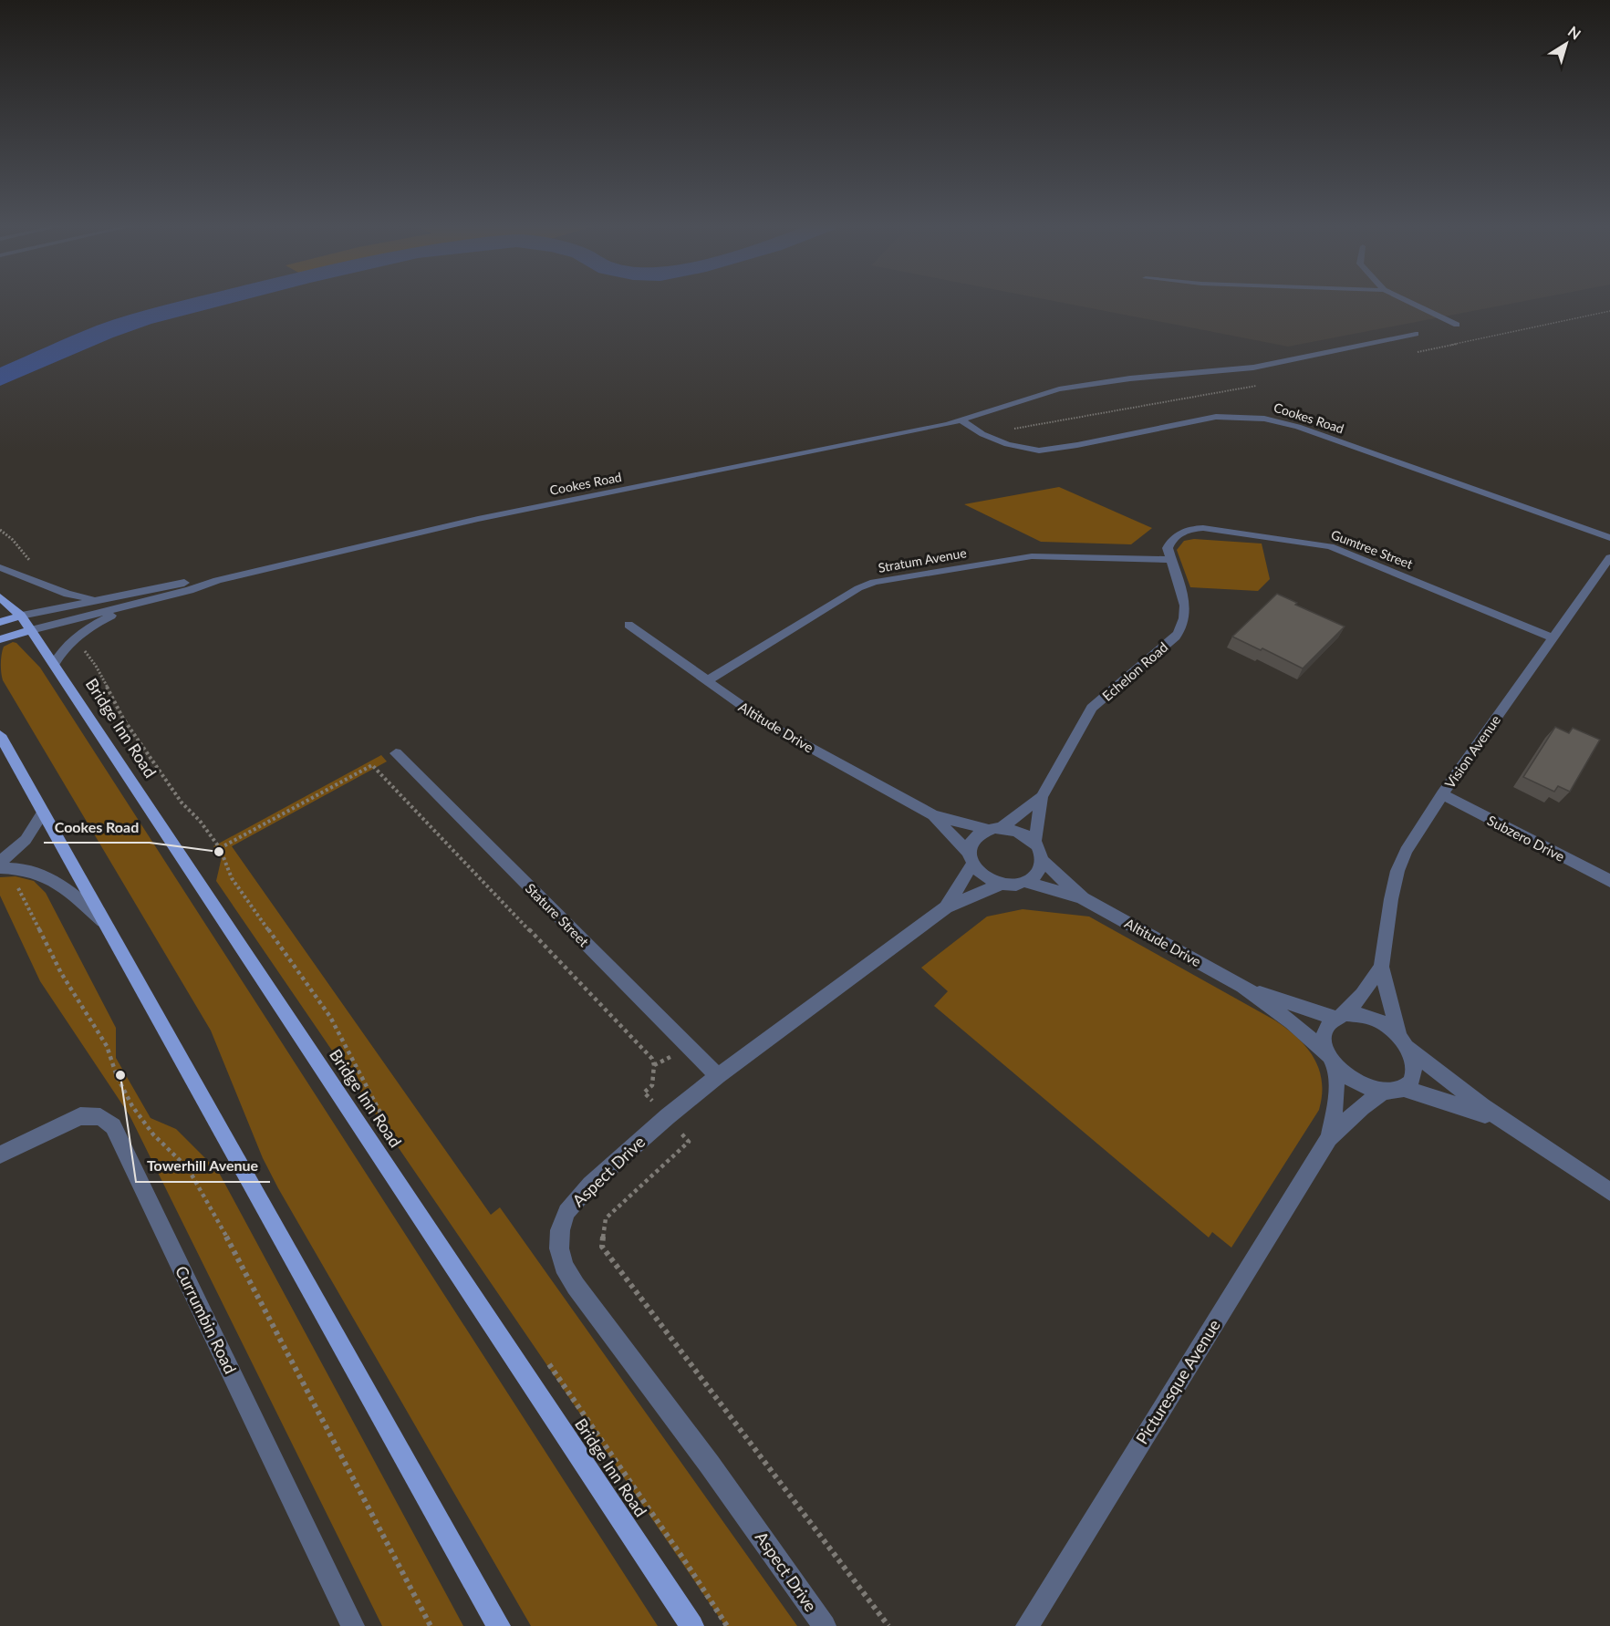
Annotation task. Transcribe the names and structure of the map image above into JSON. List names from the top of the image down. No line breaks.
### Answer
{"streets":{"main road":["Cookes Road","Bridge Inn Road"],"street":["Gumtree Street","Stratum Avenue","Echelon Road","Altitude Drive","Vision Avenue","Subzero Drive","Stature Street","Aspect Drive","Currumbin Road","Picturesque Avenue"]},"crossings":[["Cookes Road","Bridge Inn Road"],["Gumtree Street","Echelon Road"],["Gumtree Street","Vision Avenue"],["Stratum Avenue","Echelon Road"],["Stratum Avenue","Altitude Drive"],["Echelon Road","Altitude Drive"],["Echelon Road","Aspect Drive"],["Altitude Drive","Vision Avenue"],["Altitude Drive","Aspect Drive"],["Altitude Drive","Picturesque Avenue"],["Vision Avenue","Subzero Drive"],["Vision Avenue","Picturesque Avenue"],["Stature Street","Aspect Drive"]],"places":["Cookes Road","Towerhill Avenue"],"north":"top right"}
